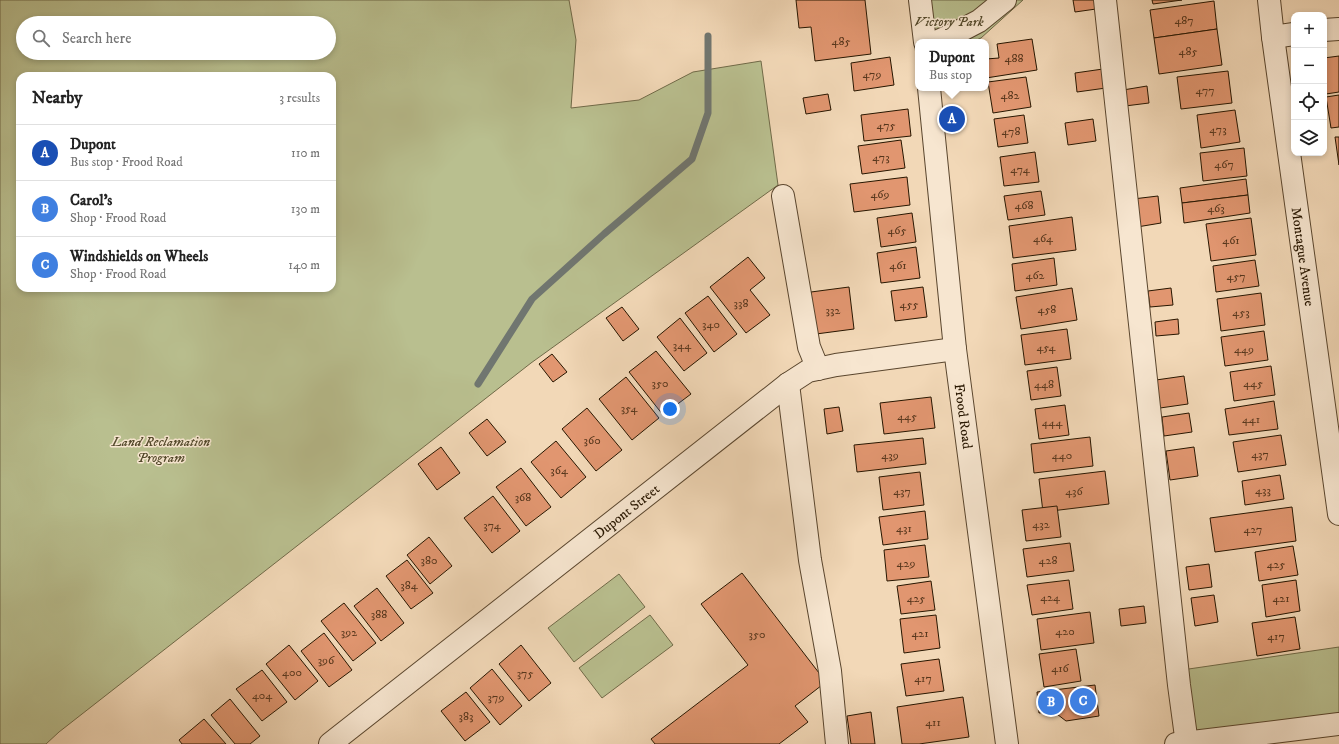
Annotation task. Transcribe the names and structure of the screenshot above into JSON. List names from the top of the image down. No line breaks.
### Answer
{"streets":{"street":["Montague Avenue","Frood Road","Dupont Street"]},"crossings":[["Frood Road","Dupont Street"]],"parks":["Victory Park","Land Reclamation Program"],"house_numbers":["487","485","485","488","479","477","482","475","473","478","473","467","474","469","468","463","465","464","461","461","462","457","338","455","458","332","453","340","344","454","449","350","445","448","354","445","441","444","360","437","439","440","364","433","437","436","368","432","374","431","427","380","428","429","425","384","424","425","421","388","420","392","421","350","417","396","416","400","375","417","404","379","383","411"],"page":{"map_buttons":["+","−"],"search":"Search here","popup":["Dupont","Bus stop"],"heading":["Nearby","3 results"],"pins":["A","C","B"],"list":[{"mark":"A","name":"Dupont","note":"Bus stop · Frood Road","value":"110 m"},{"mark":"B","name":"Carol's","note":"Shop · Frood Road","value":"130 m"},{"mark":"C","name":"Windshields on Wheels","note":"Shop · Frood Road","value":"140 m"}]}}
